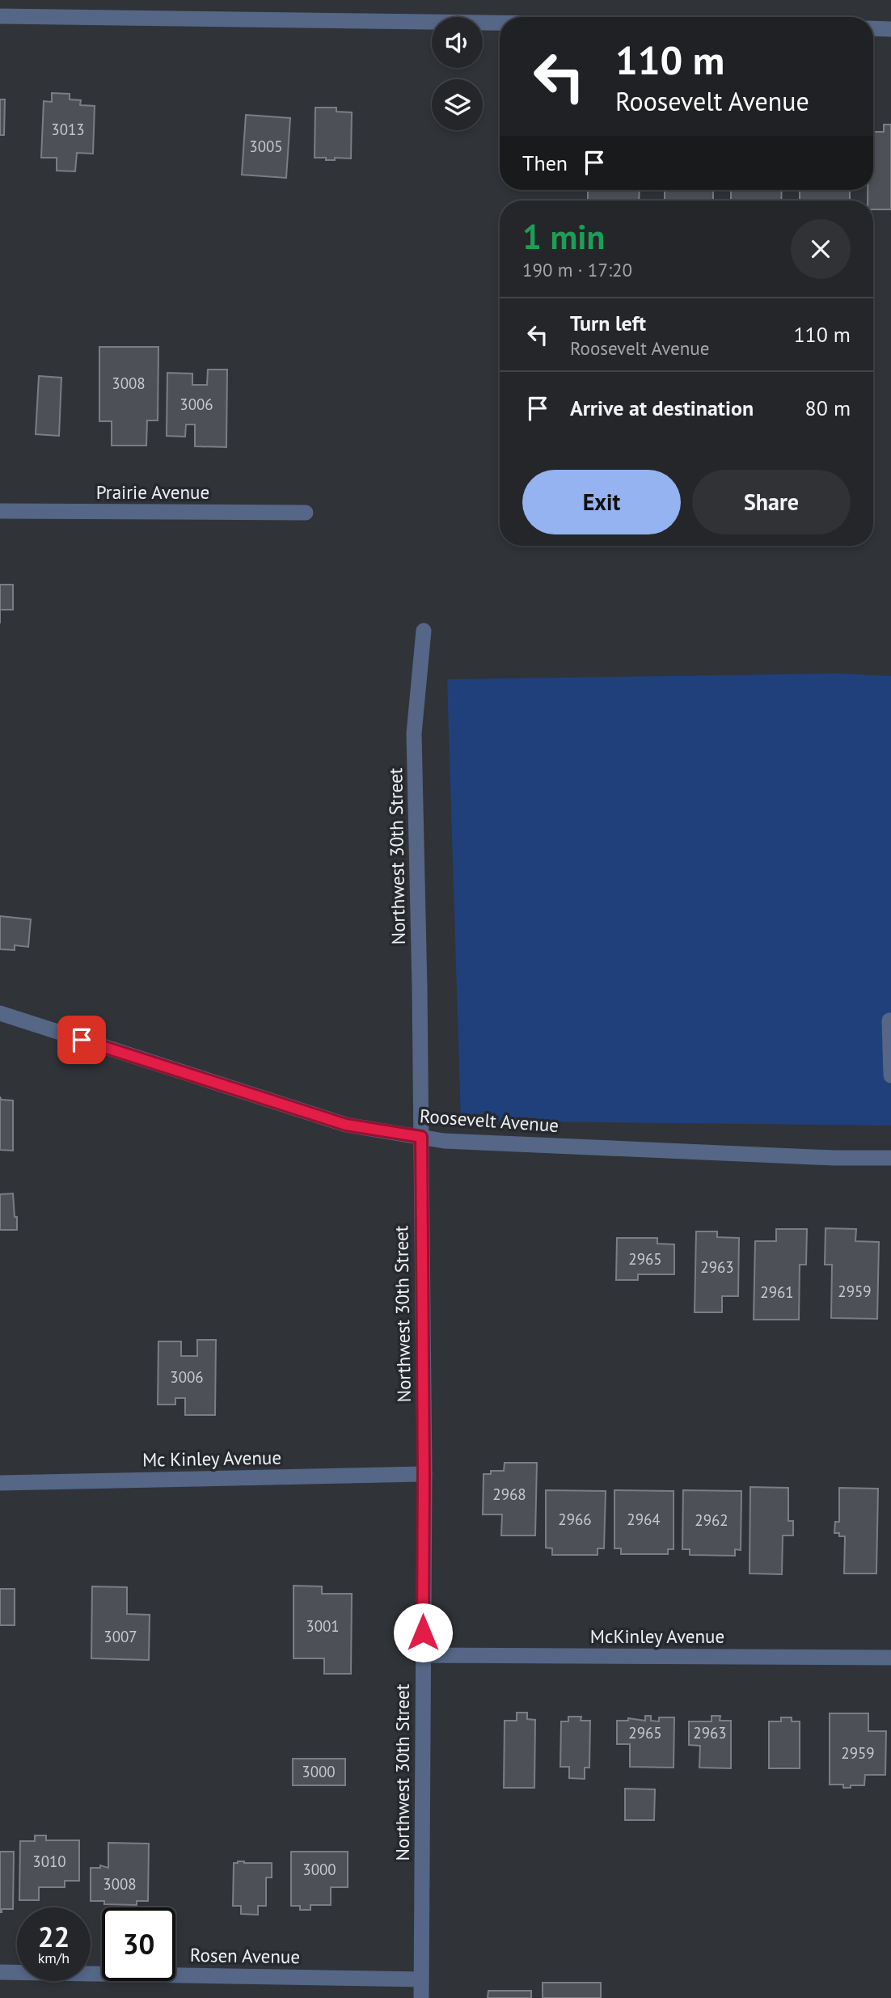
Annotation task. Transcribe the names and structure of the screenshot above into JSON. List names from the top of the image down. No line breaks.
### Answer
{"streets":{"street":["Prairie Avenue","Northwest 30th Street","Roosevelt Avenue","Mc Kinley Avenue","McKinley Avenue","Rosen Avenue"]},"crossings":[["Northwest 30th Street","Roosevelt Avenue"],["Northwest 30th Street","Mc Kinley Avenue"],["Northwest 30th Street","McKinley Avenue"],["Northwest 30th Street","Rosen Avenue"]],"house_numbers":["3013","3005","3008","3006","2965","2963","2959","2961","3006","2968","2966","2964","2962","3001","3007","2965","2963","2959","3000","3010","3000","3008"],"page":{"turn":["110 m","Roosevelt Avenue"],"then":"Then","heading":["1 min","190 m · 17:20"],"list":[{"name":"Turn left","note":"Roosevelt Avenue","value":"110 m"},{"name":"Arrive at destination","value":"80 m"}],"buttons":["Exit","Share"],"speed":"22 km/h","limit":"30"}}
